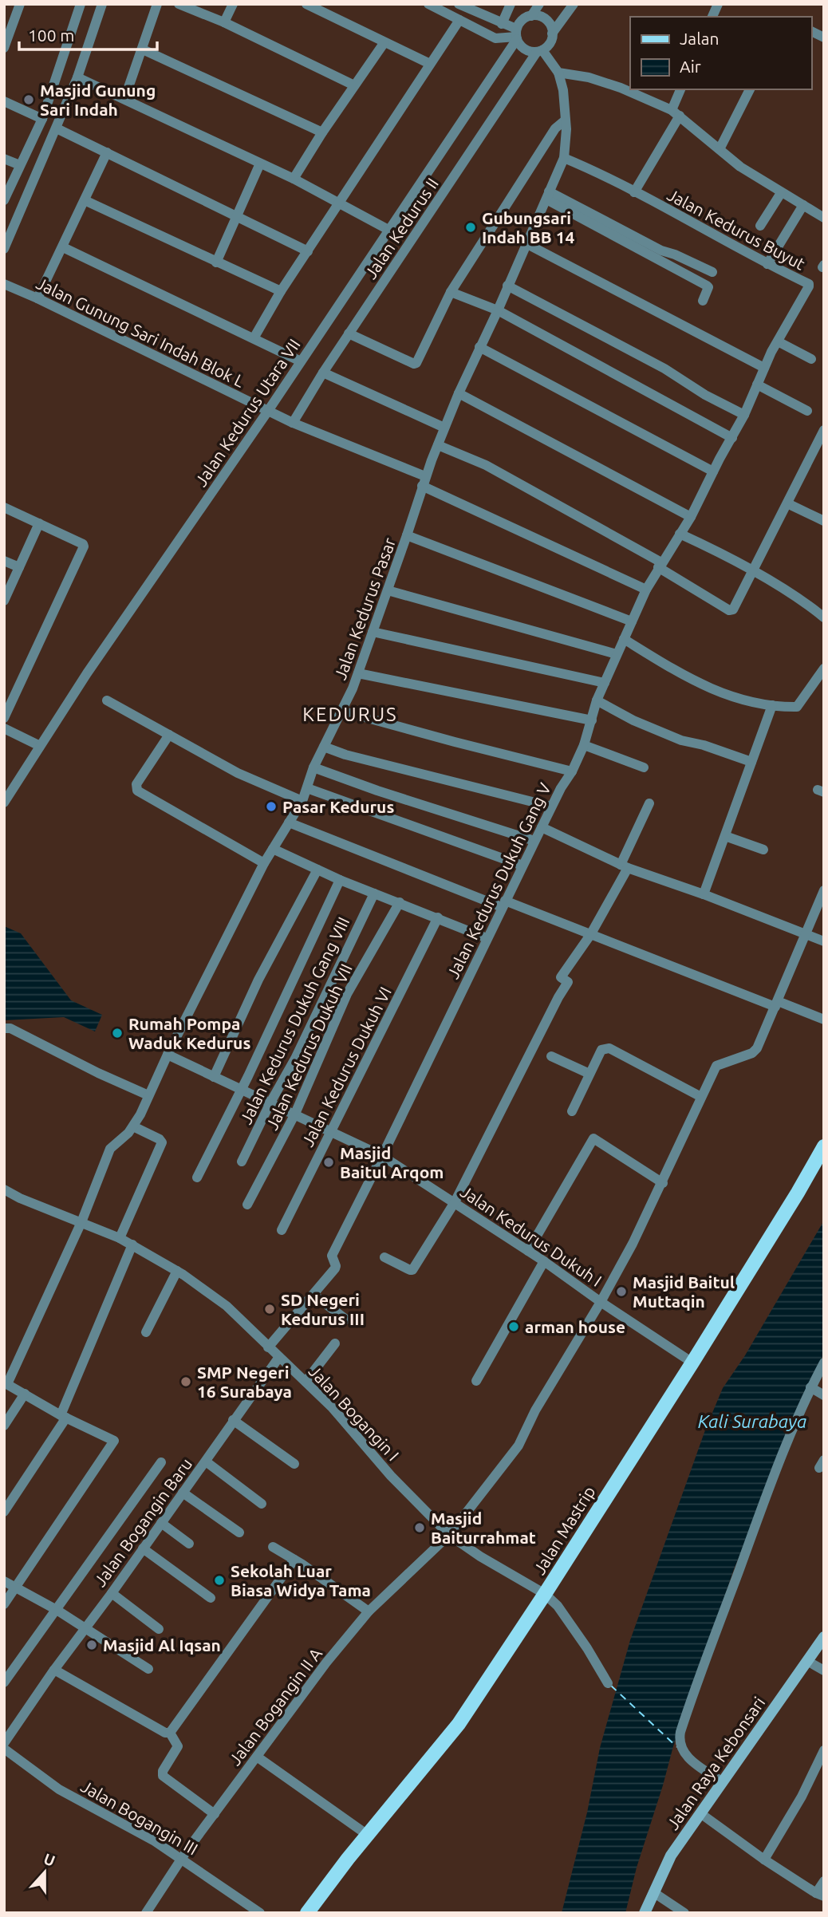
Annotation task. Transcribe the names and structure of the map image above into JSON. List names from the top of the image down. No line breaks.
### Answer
{"streets":{"main road":["Jalan Mastrip","Jalan Raya Kebonsari"],"street":["Jalan Kedurus II","Jalan Kedurus Buyut","Jalan Gunung Sari Indah Blok L","Jalan Kedurus Utara VII","Jalan Kedurus Pasar","Jalan Kedurus Dukuh Gang V","Jalan Kedurus Dukuh Gang VIII","Jalan Kedurus Dukuh VII","Jalan Kedurus Dukuh VI","Jalan Kedurus Dukuh I","Jalan Bogangin I","Jalan Bogangin Baru","Jalan Bogangin II A","Jalan Bogangin III"]},"crossings":[["Jalan Kedurus II","Jalan Gunung Sari Indah Blok L"],["Jalan Kedurus II","Jalan Kedurus Utara VII"],["Jalan Kedurus Buyut","Jalan Kedurus Dukuh Gang V"],["Jalan Gunung Sari Indah Blok L","Jalan Kedurus Utara VII"],["Jalan Gunung Sari Indah Blok L","Jalan Kedurus Pasar"],["Jalan Gunung Sari Indah Blok L","Jalan Kedurus Dukuh Gang V"],["Jalan Kedurus Pasar","Jalan Kedurus Dukuh I"],["Jalan Kedurus Dukuh Gang V","Jalan Kedurus Dukuh I"],["Jalan Kedurus Dukuh Gang VIII","Jalan Kedurus Dukuh I"],["Jalan Kedurus Dukuh VII","Jalan Kedurus Dukuh I"],["Jalan Kedurus Dukuh VI","Jalan Kedurus Dukuh I"],["Jalan Kedurus Dukuh I","Jalan Mastrip"],["Jalan Kedurus Dukuh I","Jalan Bogangin II A"],["Jalan Bogangin I","Jalan Bogangin Baru"],["Jalan Bogangin I","Jalan Mastrip"],["Jalan Bogangin I","Jalan Bogangin II A"],["Jalan Bogangin II A","Jalan Bogangin III"]],"districts":["KEDURUS"],"water":["Kali Surabaya"],"places":["Masjid Gunung Sari Indah","Gubungsari Indah BB 14","Pasar Kedurus","Rumah Pompa Waduk Kedurus","Masjid Baitul Arqom","Masjid Baitul Muttaqin","SD Negeri Kedurus III","arman house","SMP Negeri 16 Surabaya","Masjid Baiturrahmat","Sekolah Luar Biasa Widya Tama","Masjid Al Iqsan"],"legend":["Jalan","Air"],"scale_bar":"100 m","north":"top"}
